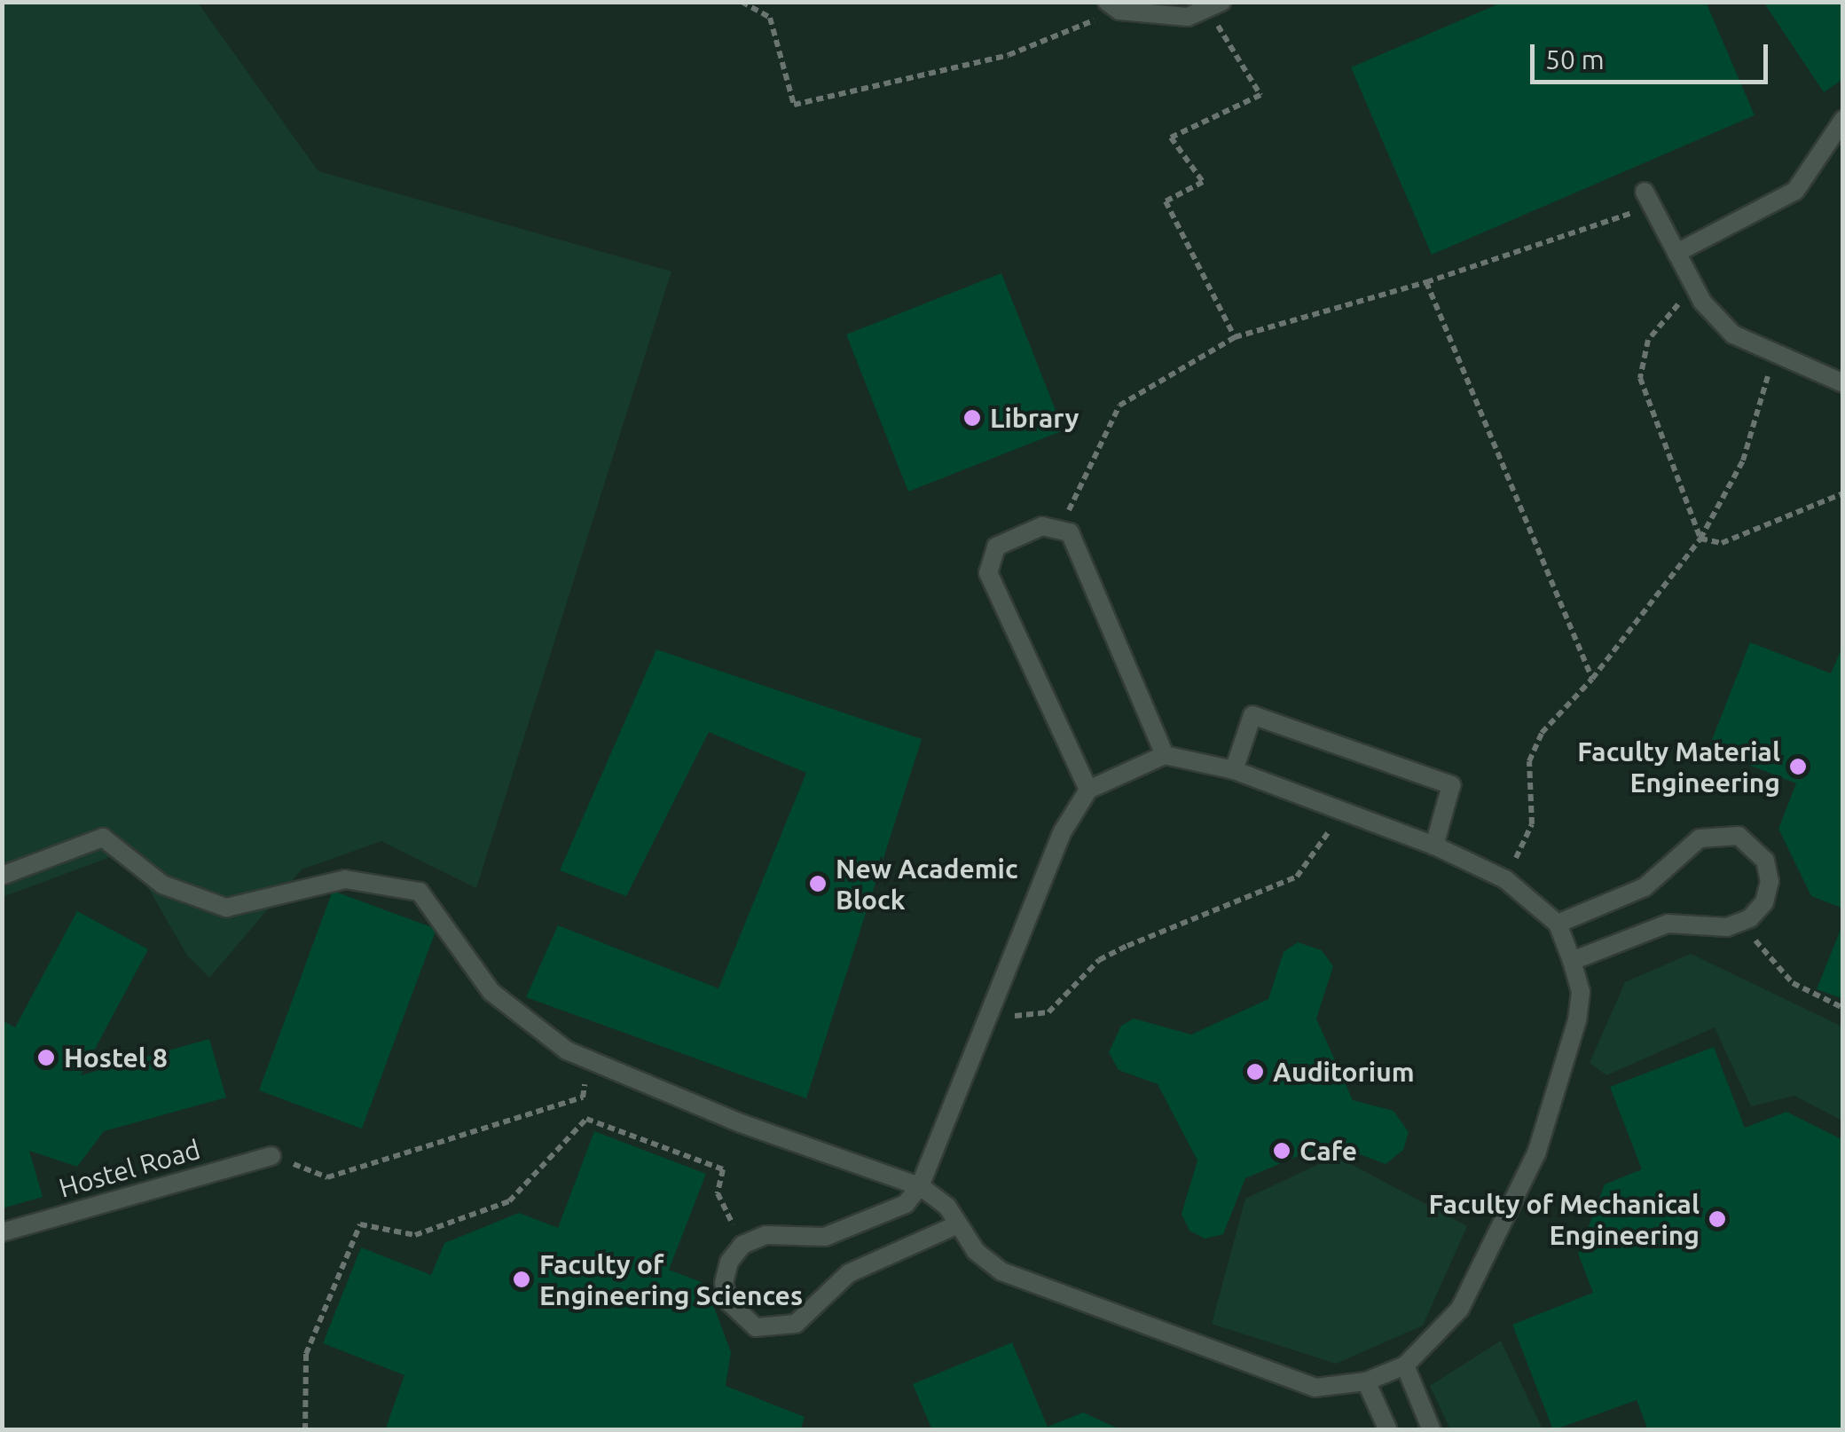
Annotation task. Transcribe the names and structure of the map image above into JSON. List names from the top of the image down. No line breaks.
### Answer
{"streets":{"lane":["Hostel Road"]},"places":["Library","Faculty Material Engineering","New Academic Block","Hostel 8","Auditorium","Cafe","Faculty of Mechanical Engineering","Faculty of Engineering Sciences"],"scale_bar":"50 m"}
